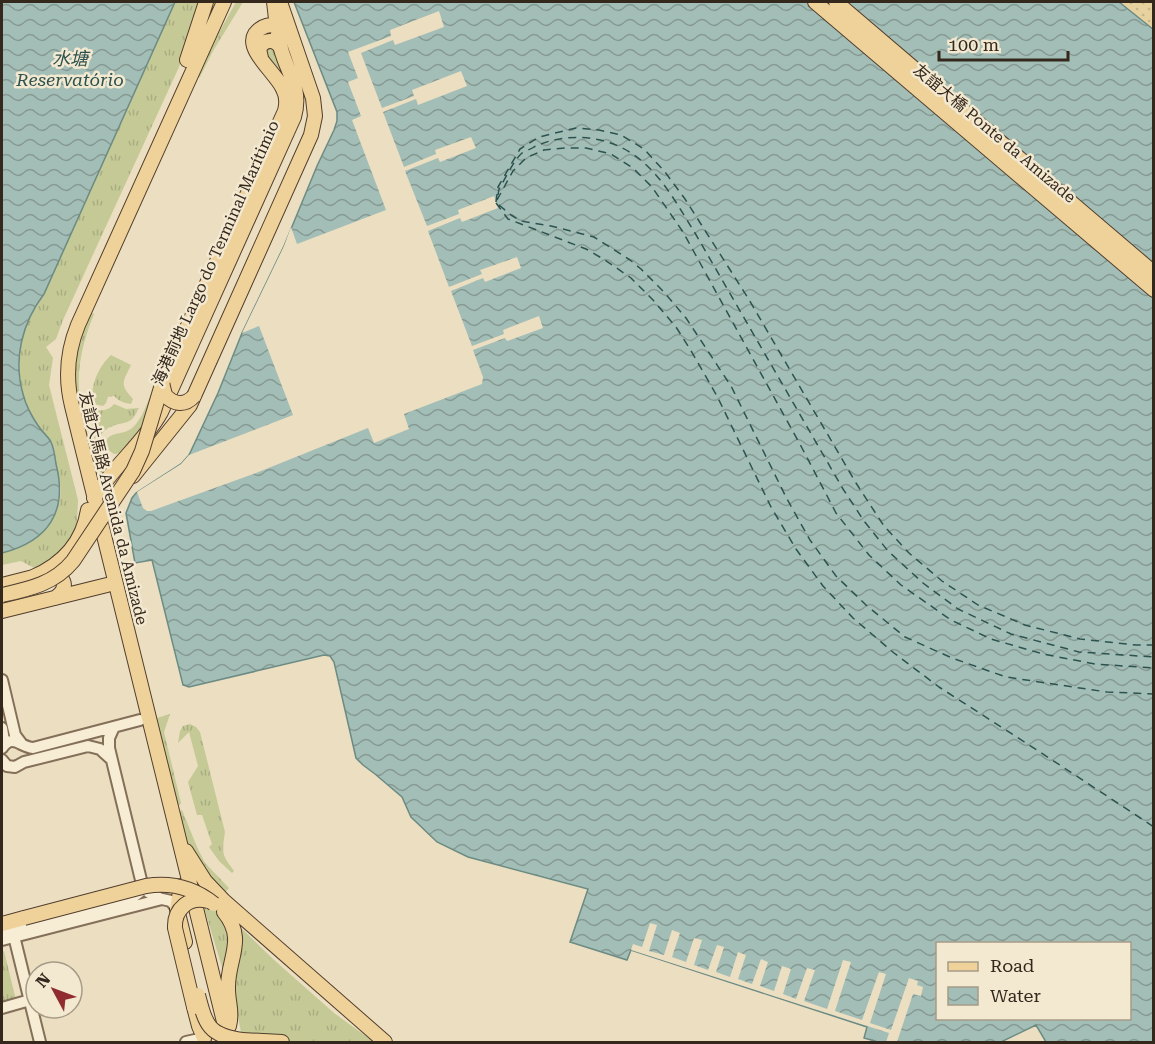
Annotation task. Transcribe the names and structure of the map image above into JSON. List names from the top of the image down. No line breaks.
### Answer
{"streets":{"main road":["友誼大橋 Ponte da Amizade","海港前地 Largo do Terminal Marítimio","友誼大馬路 Avenida da Amizade"]},"crossings":[["海港前地 Largo do Terminal Marítimio","友誼大馬路 Avenida da Amizade"]],"water":["水塘 Reservatório"],"legend":["Road","Water"],"scale_bar":"100 m","north":"top left"}
